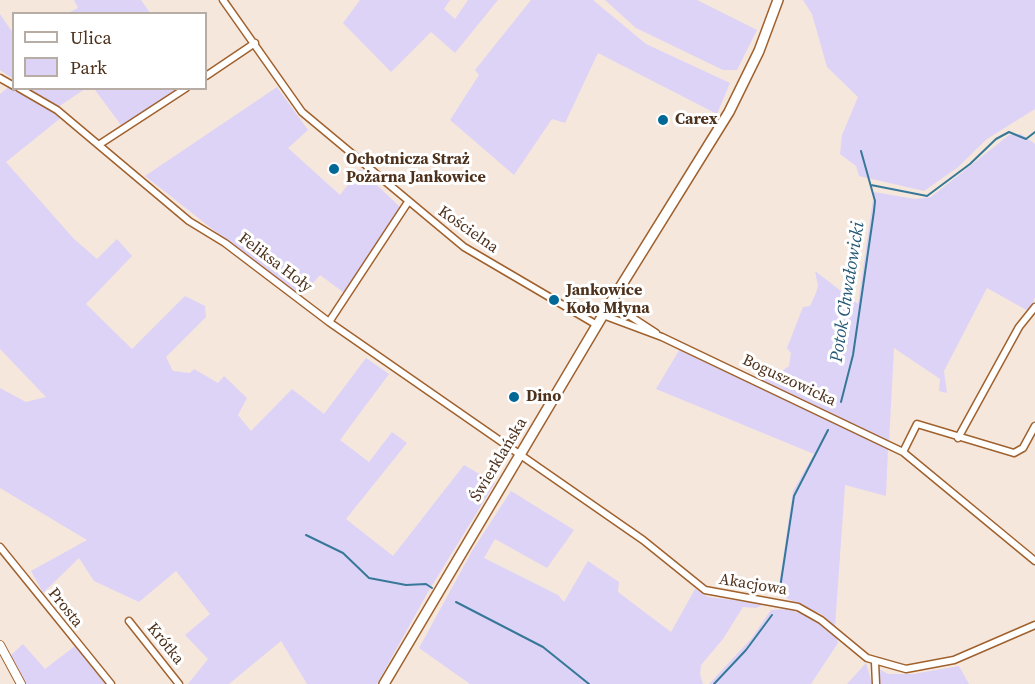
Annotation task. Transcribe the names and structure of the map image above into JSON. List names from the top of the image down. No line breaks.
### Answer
{"streets":{"main road":["Świerklańska"],"street":["Kościelna","Feliksa Hoły","Boguszowicka","Akacjowa","Prosta","Krótka"]},"crossings":[["Kościelna","Świerklańska"],["Feliksa Hoły","Świerklańska"],["Feliksa Hoły","Akacjowa"],["Boguszowicka","Świerklańska"],["Świerklańska","Akacjowa"]],"water":["Potok Chwałowicki"],"places":["Carex","Ochotnicza Straż Pożarna Jankowice","Jankowice Koło Młyna","Dino"],"legend":["Ulica","Park"]}
